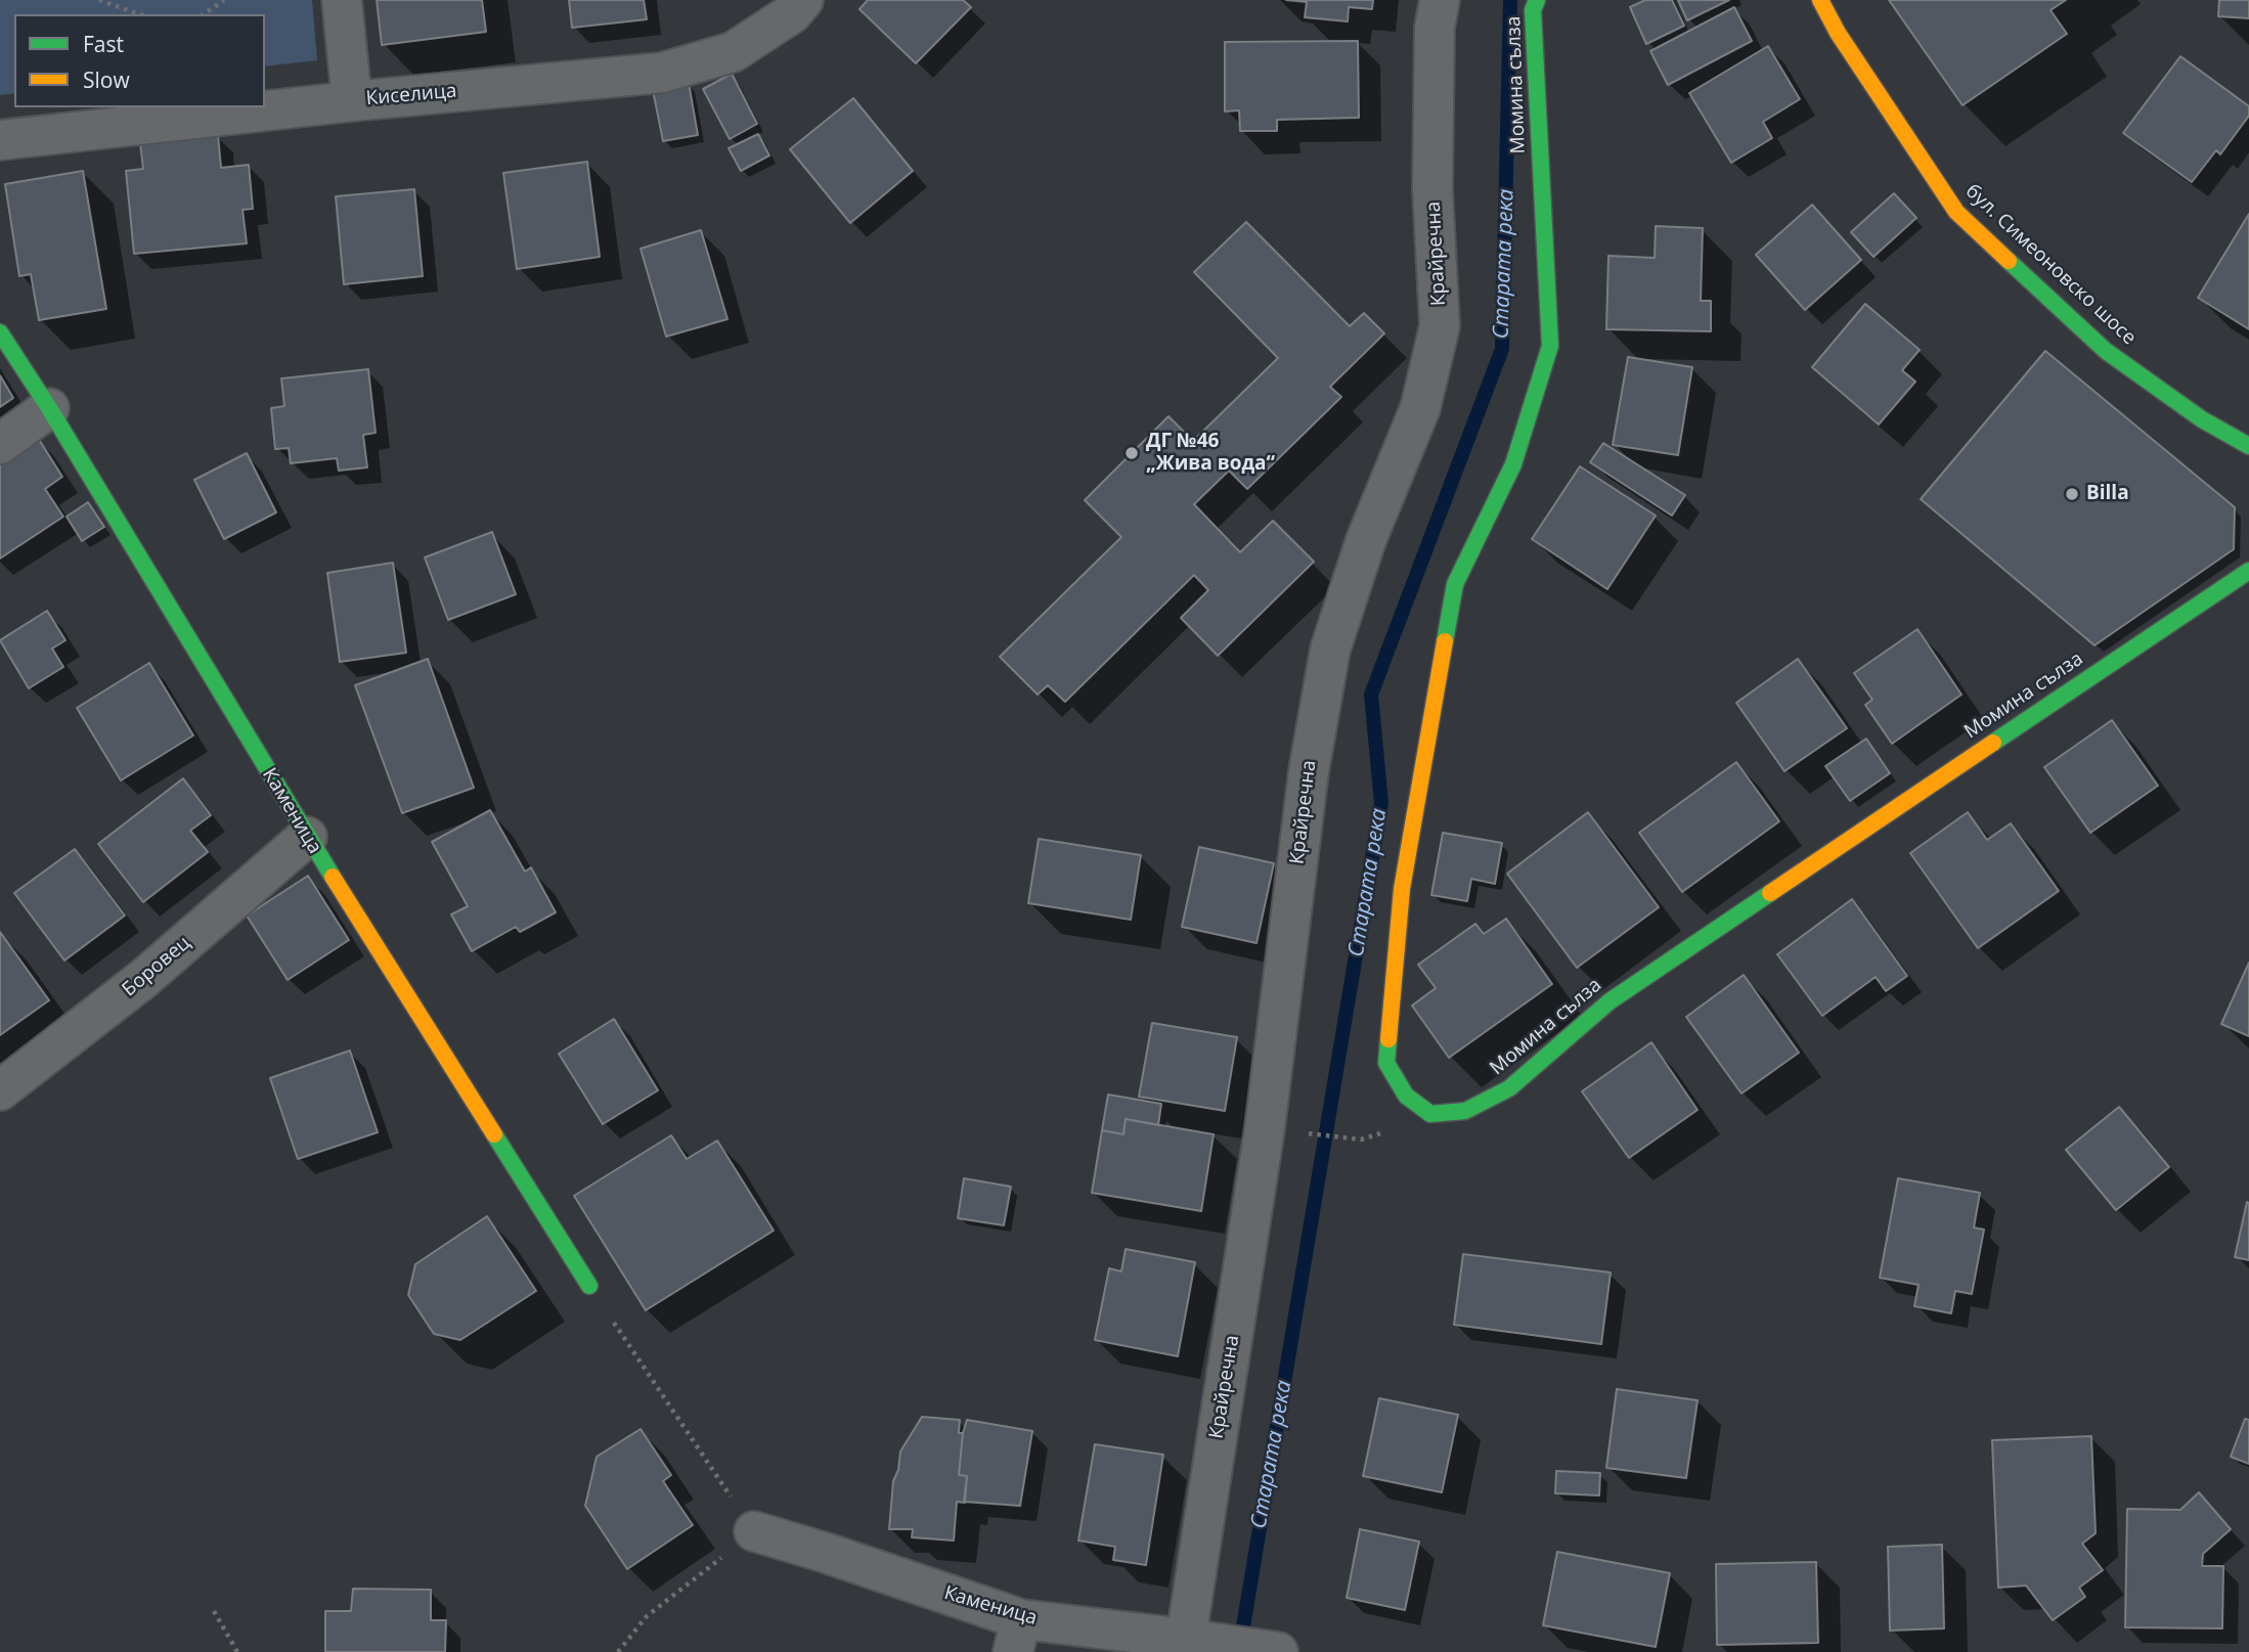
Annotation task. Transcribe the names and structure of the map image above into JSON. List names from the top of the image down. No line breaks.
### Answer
{"streets":{"street":["Момина сълза","Киселица","Крайречна","бул. Симеоновско шосе","Каменица","Боровец"]},"crossings":[["Крайречна","Каменица"],["Каменица","Боровец"]],"water":["Старата река"],"places":["ДГ №46 „Жива вода“","Billa"],"legend":["Fast","Slow"]}
